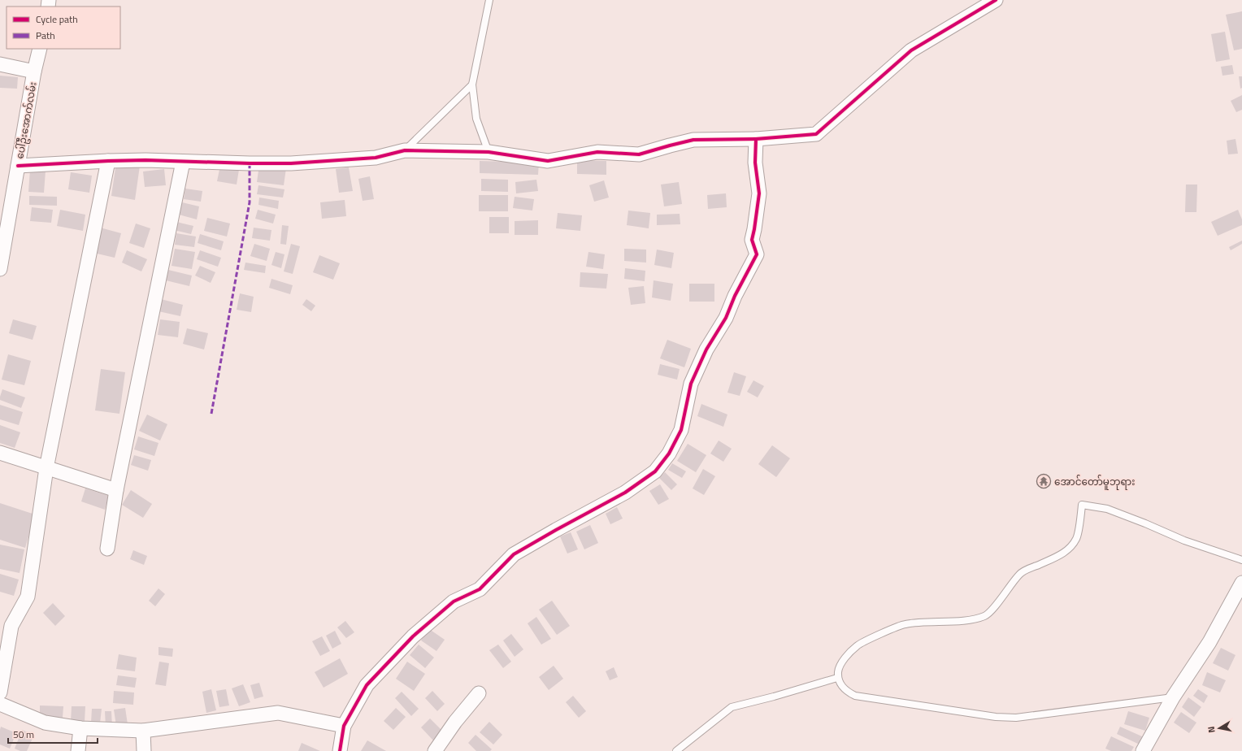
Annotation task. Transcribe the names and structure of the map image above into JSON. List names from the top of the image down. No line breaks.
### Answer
{"streets":{"street":["ပေါ်ဦးအောက်လမ်း"]},"places":{"temple":["အောင်တော်မူဘုရား"]},"legend":["Cycle path","Path"],"scale_bar":"50 m","north":"left"}
